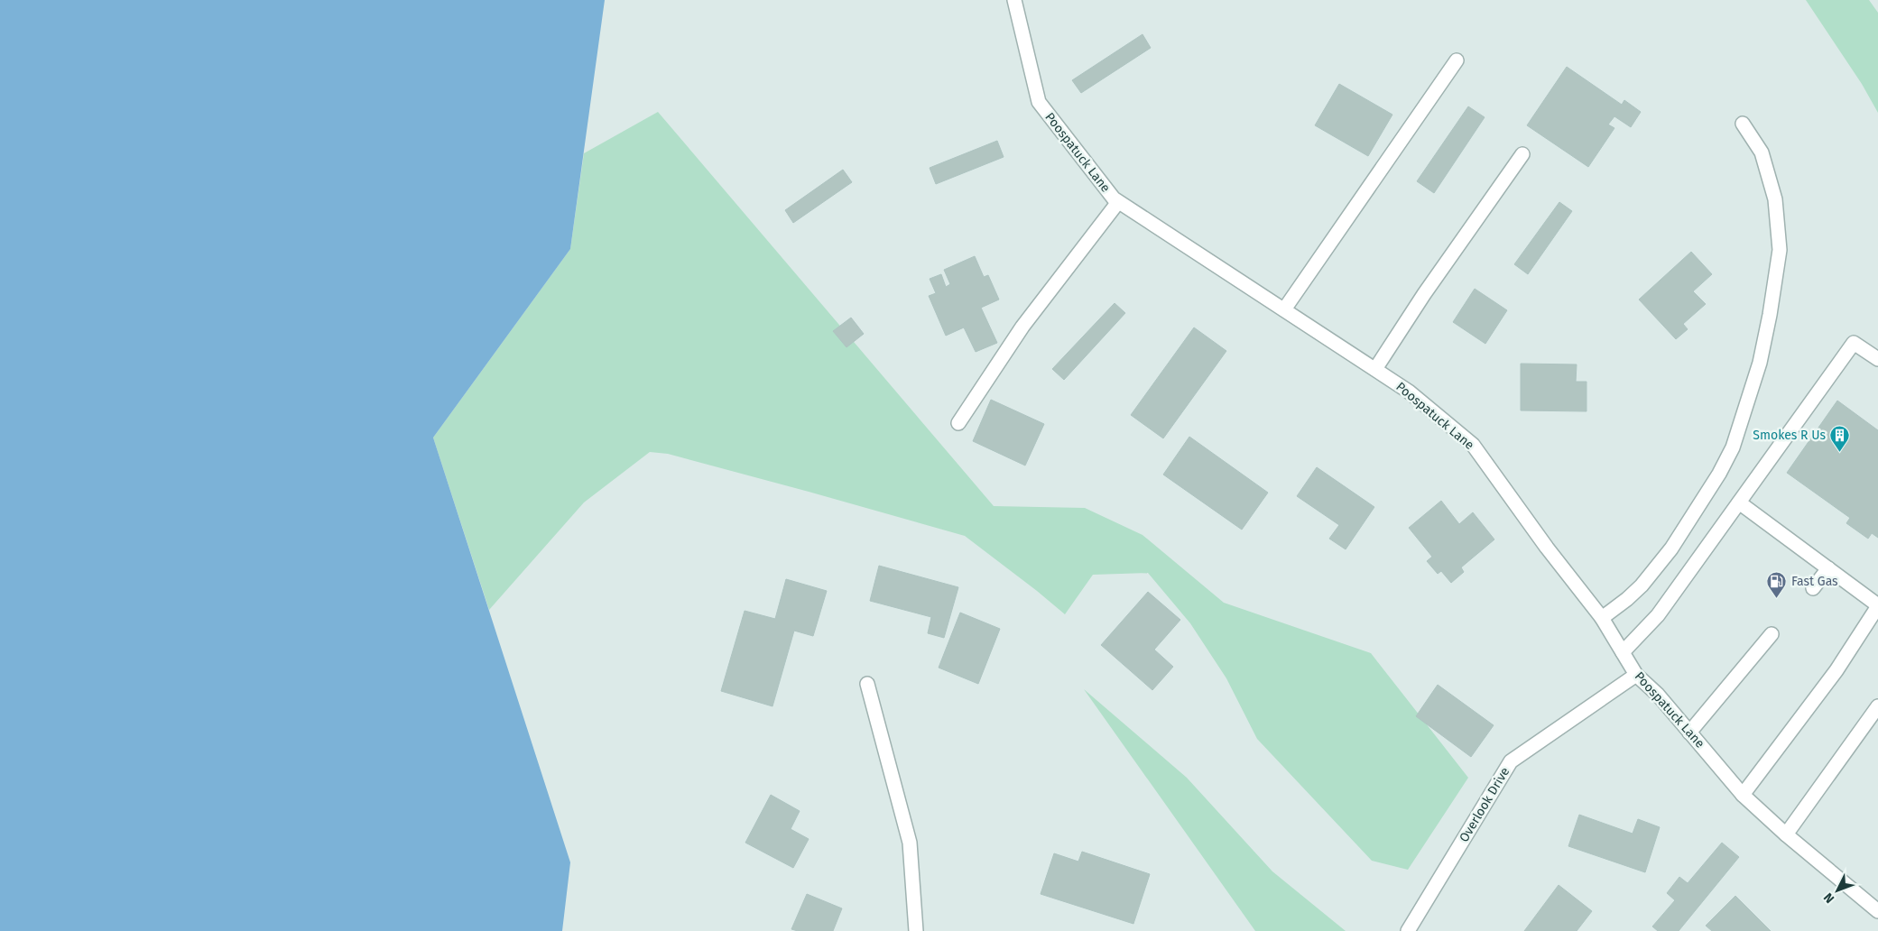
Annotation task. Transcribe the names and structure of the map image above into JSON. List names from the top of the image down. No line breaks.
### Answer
{"streets":{"street":["Poospatuck Lane","Overlook Drive"]},"crossings":[["Poospatuck Lane","Overlook Drive"]],"places":{"building":["Smokes R Us"],"fuel station":["Fast Gas"]},"north":"bottom left"}
